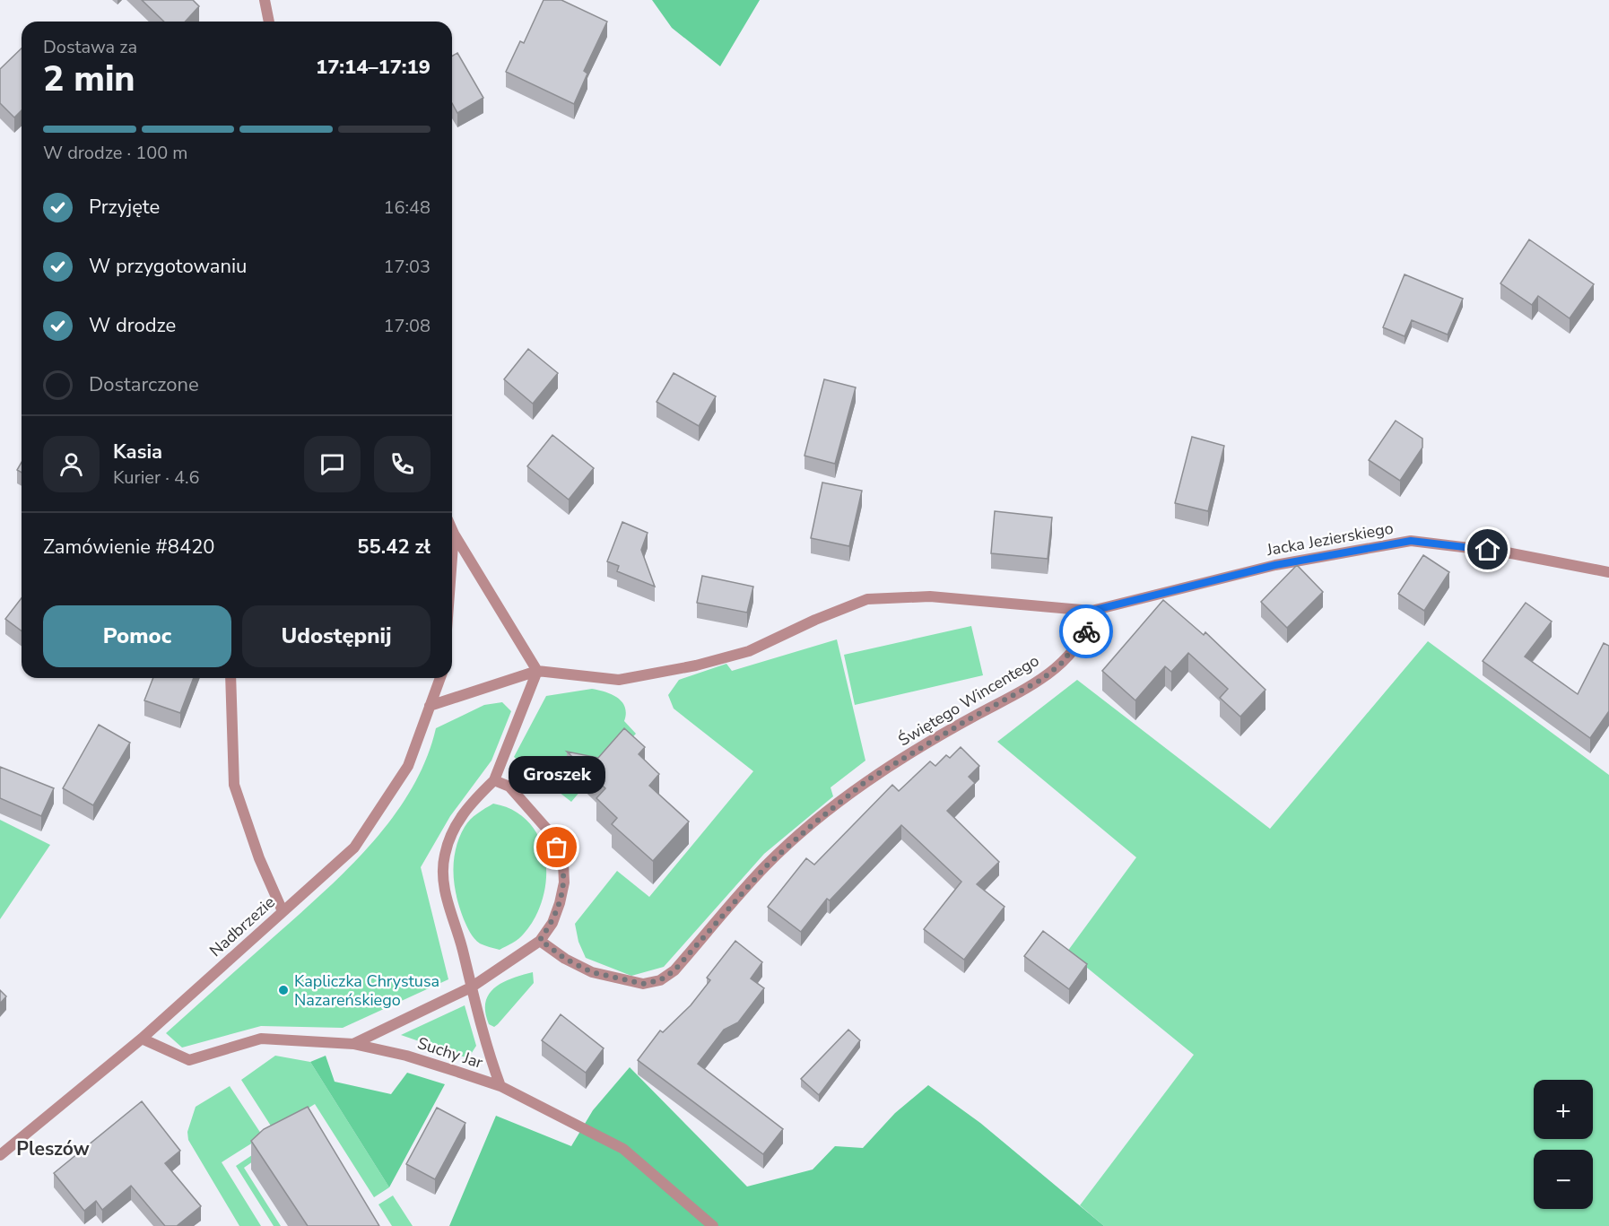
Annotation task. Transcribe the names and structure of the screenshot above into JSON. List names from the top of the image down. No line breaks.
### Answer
{"streets":{"street":["Jacka Jezierskiego","Świętego Wincentego","Nadbrzezie","Suchy Jar"]},"crossings":[["Jacka Jezierskiego","Świętego Wincentego"],["Nadbrzezie","Suchy Jar"]],"districts":["Pleszów"],"places":["Groszek","Kapliczka Chrystusa Nazareńskiego"],"page":{"heading":["2 min","Dostawa za","17:14–17:19"],"panel":["Kasia","Kurier · 4.6","Zamówienie #8420","55.42 zł"],"bar":"W drodze · 100 m","list":[["Przyjęte","16:48"],["W przygotowaniu","17:03"],["W drodze","17:08"],"Dostarczone"],"buttons":["Pomoc","Udostępnij"],"bubble":"Groszek","map_buttons":["+","−"]}}
